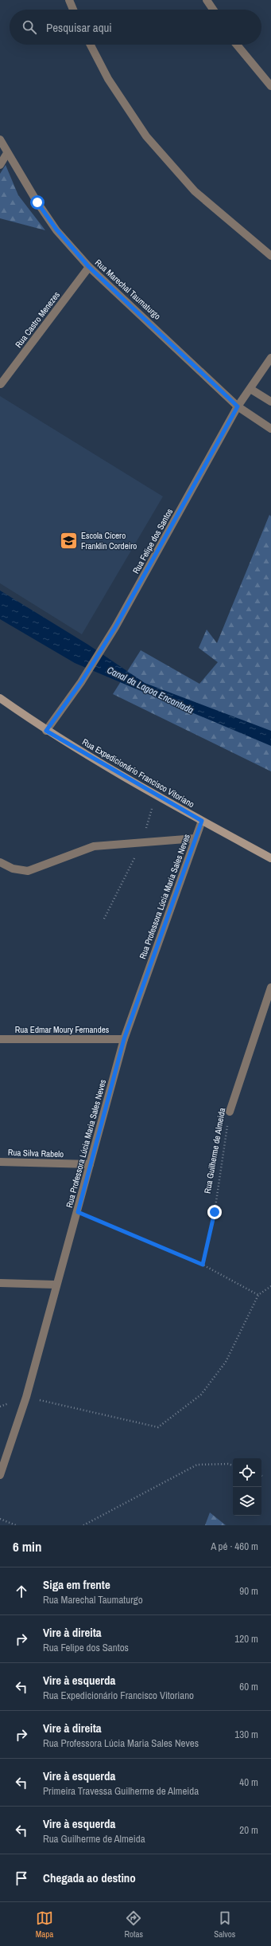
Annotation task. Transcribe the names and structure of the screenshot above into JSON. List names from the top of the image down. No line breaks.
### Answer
{"streets":{"main road":["Rua Expedicionário Francisco Vitoriano"],"street":["Rua Marechal Taumaturgo","Rua Castro Menezes","Rua Felipe dos Santos","Rua Professora Lúcia Maria Sales Neves","Rua Edmar Moury Fernandes","Rua Guilherme de Almeida","Rua Silva Rabelo"]},"crossings":[["Rua Marechal Taumaturgo","Rua Castro Menezes"],["Rua Marechal Taumaturgo","Rua Felipe dos Santos"],["Rua Felipe dos Santos","Rua Expedicionário Francisco Vitoriano"],["Rua Expedicionário Francisco Vitoriano","Rua Professora Lúcia Maria Sales Neves"],["Rua Professora Lúcia Maria Sales Neves","Rua Edmar Moury Fernandes"],["Rua Professora Lúcia Maria Sales Neves","Rua Silva Rabelo"]],"water":["Canal da Lagoa Encantada"],"places":{"school or university":["Escola Cícero Franklin Cordeiro"]},"page":{"search":"Pesquisar aqui","heading":["6 min","A pé · 460 m"],"list":[["Siga em frente","Rua Marechal Taumaturgo","90 m"],["Vire à direita","Rua Felipe dos Santos","120 m"],["Vire à esquerda","Rua Expedicionário Francisco Vitoriano","60 m"],["Vire à direita","Rua Professora Lúcia Maria Sales Neves","130 m"],["Vire à esquerda","Primeira Travessa Guilherme de Almeida","40 m"],["Vire à esquerda","Rua Guilherme de Almeida","20 m"],"Chegada ao destino"],"nav":["Mapa","Rotas","Salvos"]}}
